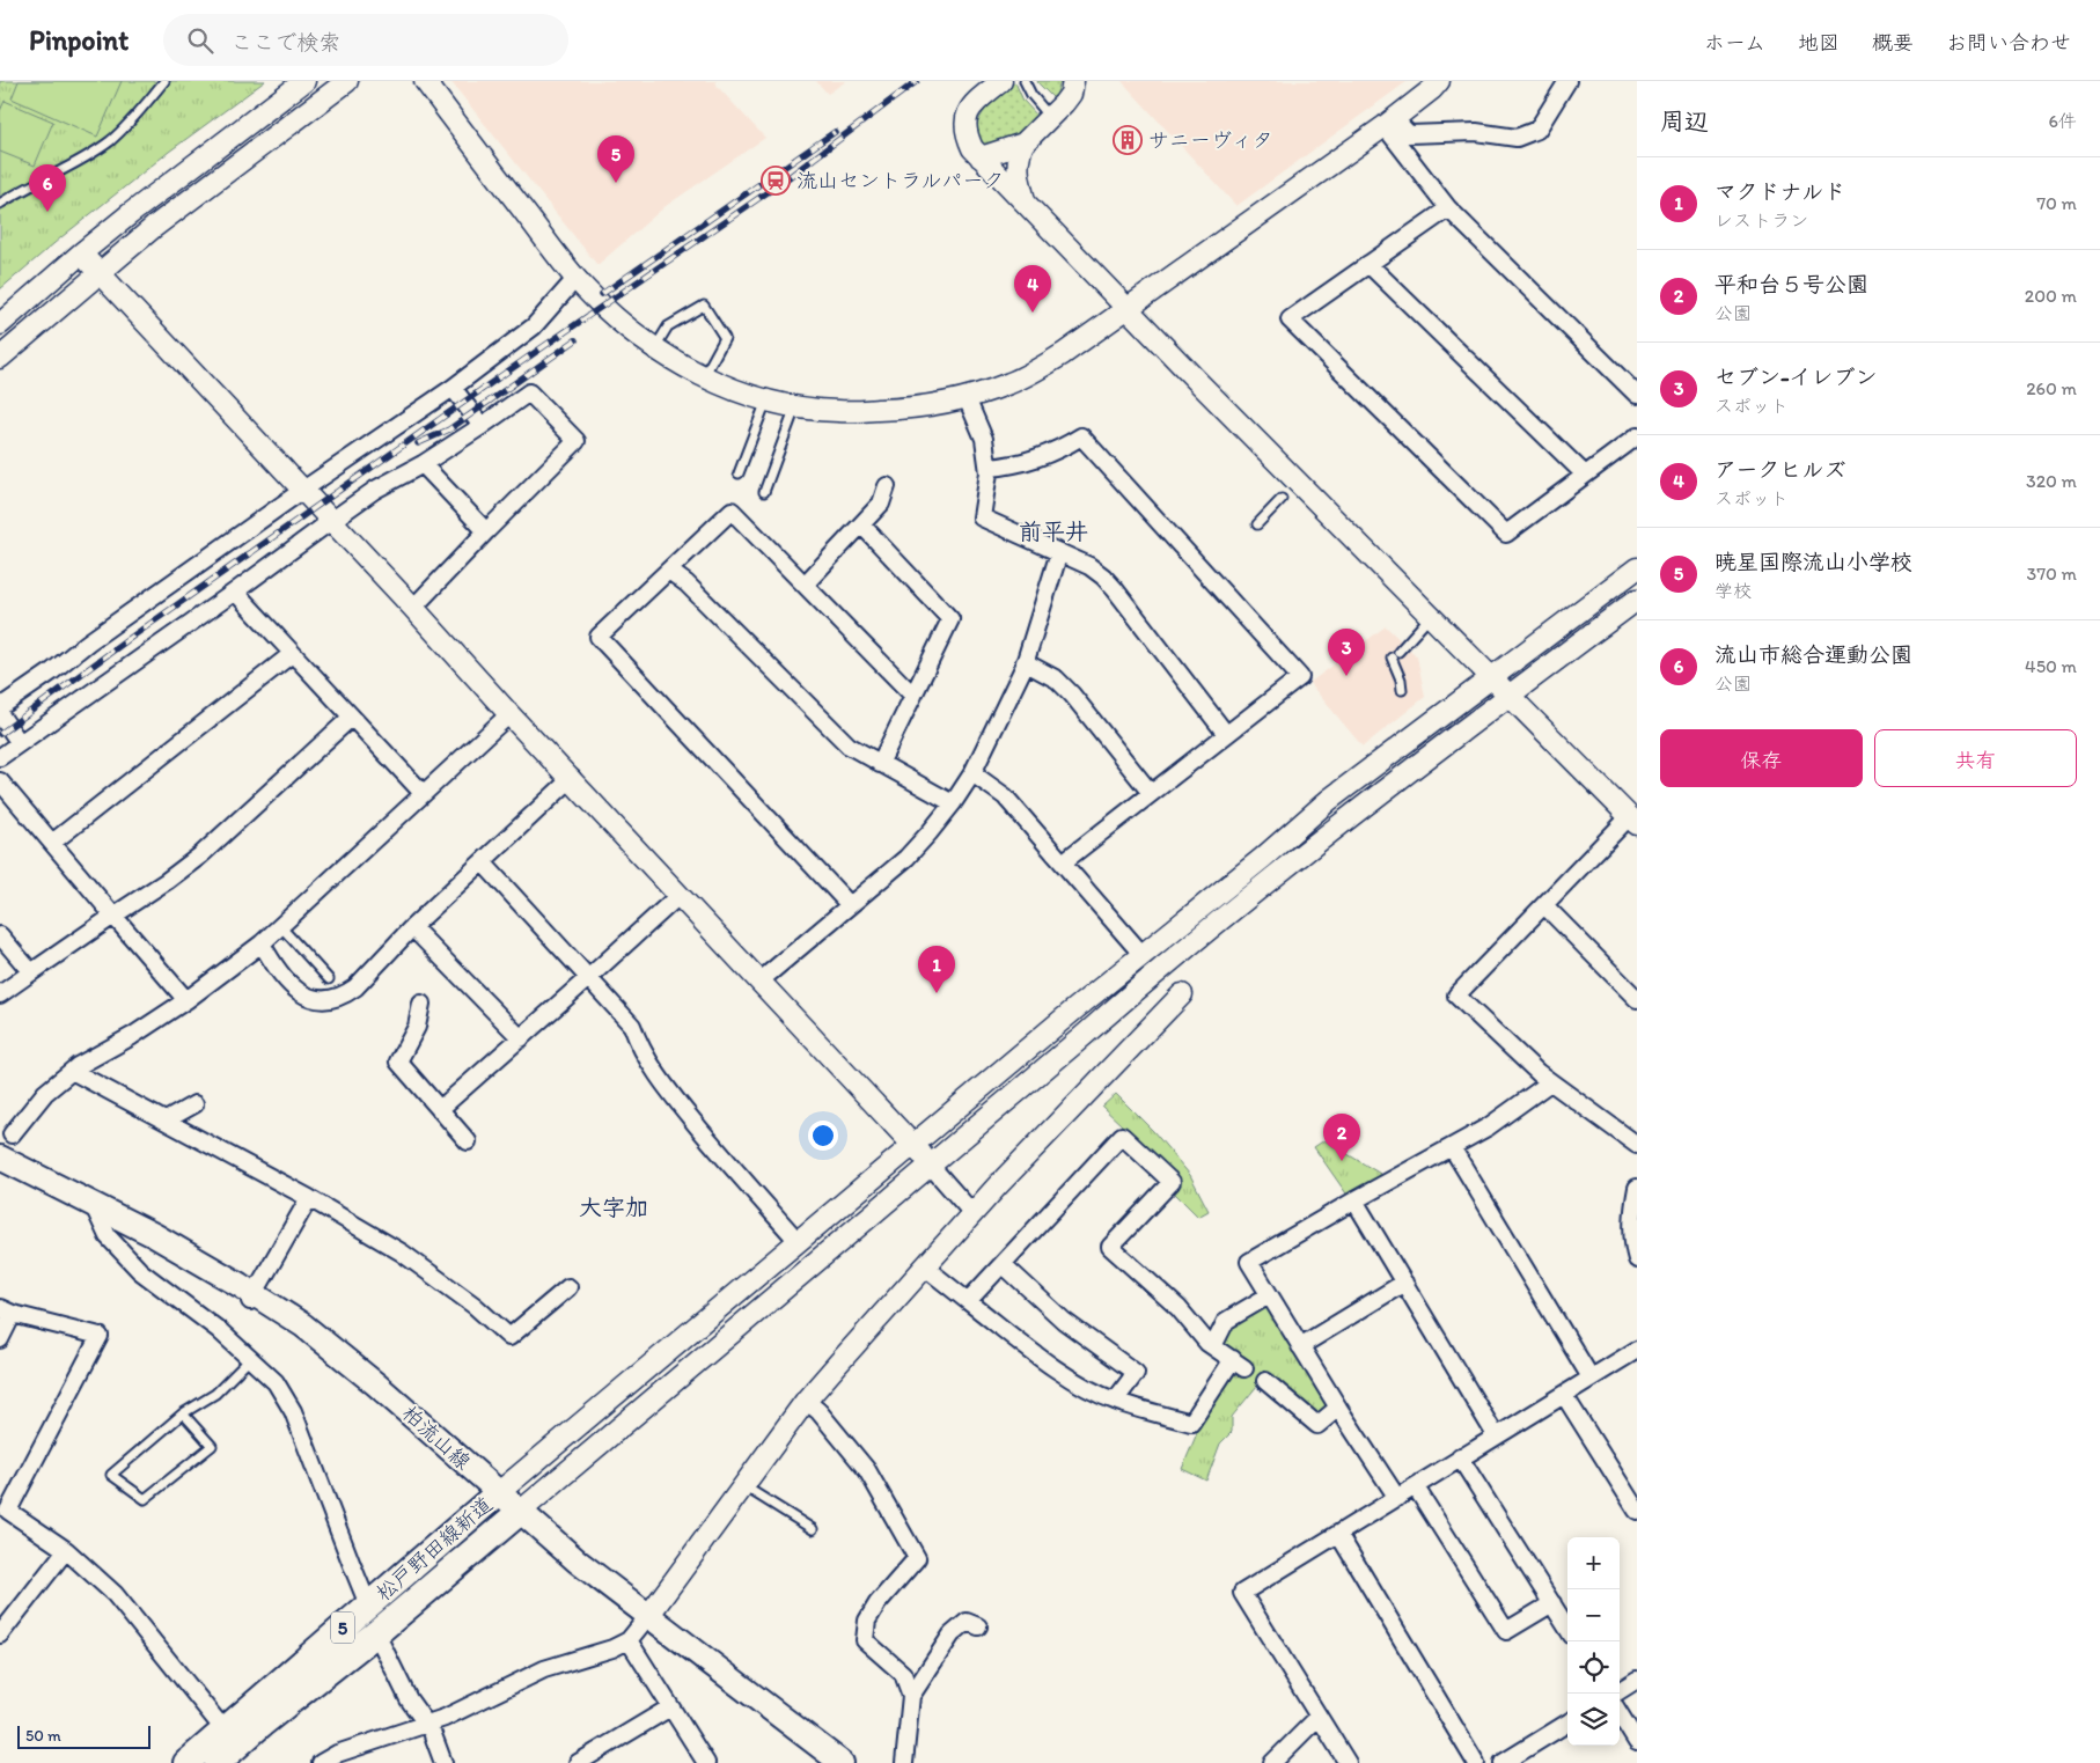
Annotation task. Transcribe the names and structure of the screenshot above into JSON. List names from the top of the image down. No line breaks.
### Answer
{"streets":{"main road":["柏流山線","松戸野田線新道","5"]},"crossings":[["柏流山線","松戸野田線新道"]],"districts":["前平井","大字加"],"places":{"building":["サニーヴィタ"],"station":["流山セントラルパーク"]},"scale_bar":"50 m","page":{"header":"Pinpoint","search":"ここで検索","nav":["ホーム","地図","概要","お問い合わせ"],"heading":["周辺","6件"],"pins":["5","6","4","3","1","2"],"list":[{"mark":"1","name":"マクドナルド","note":"レストラン","value":"70 m"},{"mark":"2","name":"平和台５号公園","note":"公園","value":"200 m"},{"mark":"3","name":"セブン-イレブン","note":"スポット","value":"260 m"},{"mark":"4","name":"アークヒルズ","note":"スポット","value":"320 m"},{"mark":"5","name":"暁星国際流山小学校","note":"学校","value":"370 m"},{"mark":"6","name":"流山市総合運動公園","note":"公園","value":"450 m"}],"buttons":["保存","共有"],"map_buttons":["+","−"],"scale":"50 m"}}
